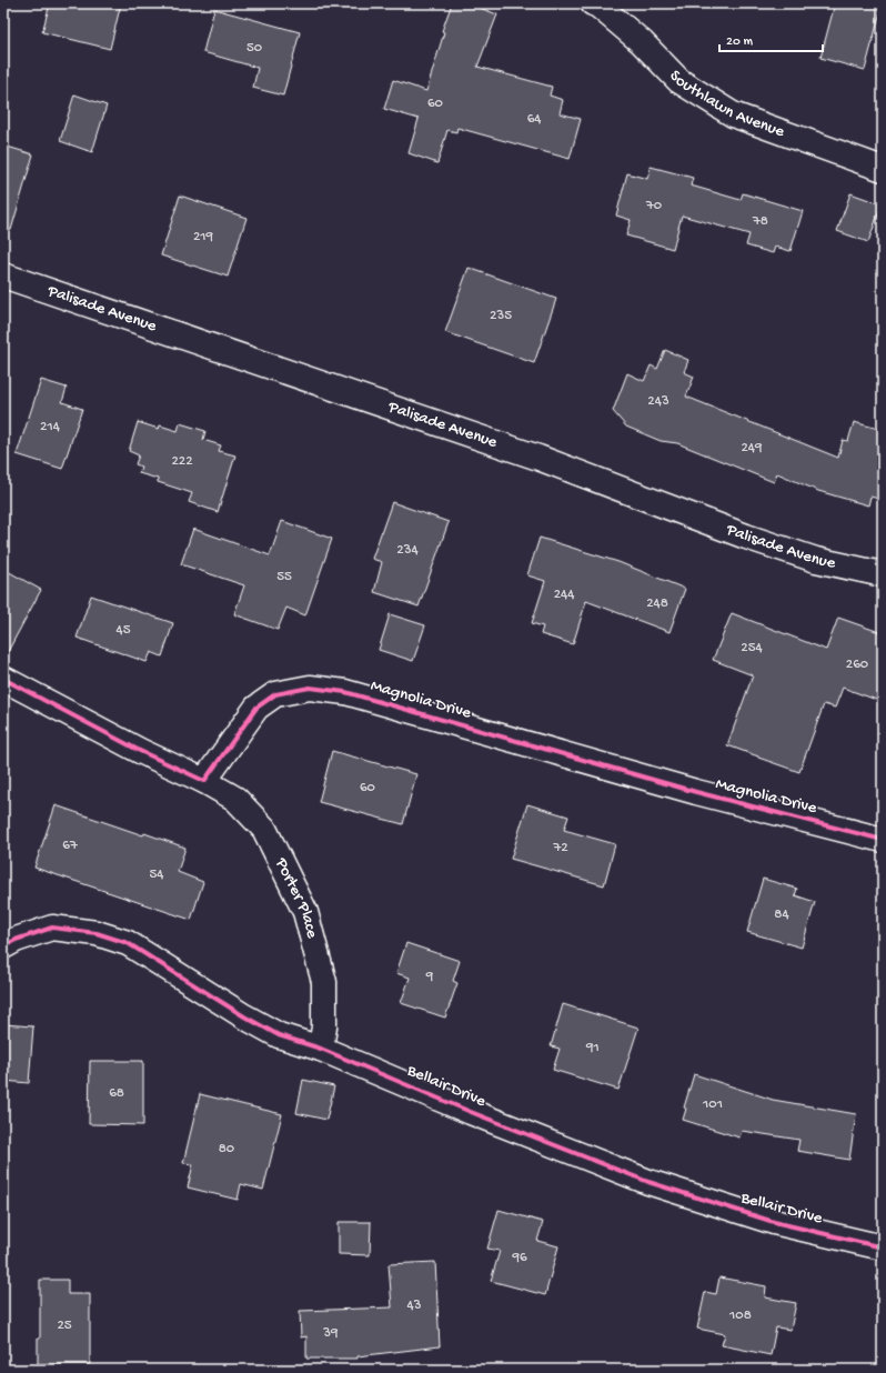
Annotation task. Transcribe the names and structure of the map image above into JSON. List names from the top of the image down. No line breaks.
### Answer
{"streets":{"street":["Southlawn Avenue","Palisade Avenue","Magnolia Drive","Porter Place","Bellair Drive"]},"crossings":[["Magnolia Drive","Porter Place"],["Porter Place","Bellair Drive"]],"house_numbers":["50","60","64","70","78","219","235","243","214","249","222","234","55","244","248","45","254","260","60","67","72","54","84","9","91","68","101","80","96","43","108","25","39"],"scale_bar":"20 m"}
